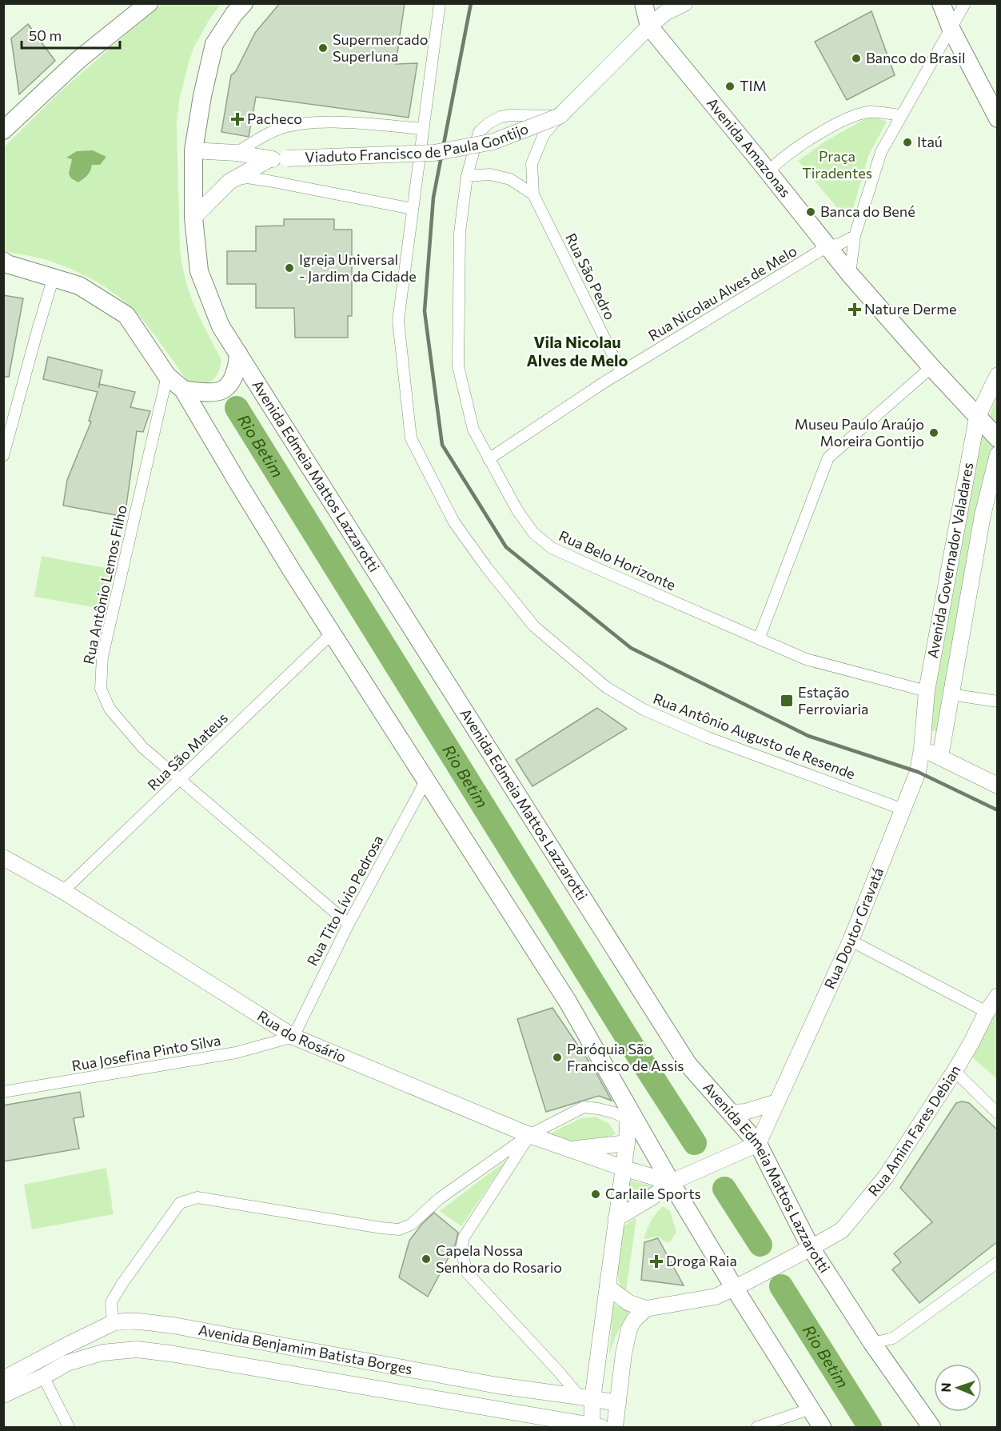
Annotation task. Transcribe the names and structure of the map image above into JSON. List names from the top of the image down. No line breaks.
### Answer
{"streets":{"main road":["Avenida Amazonas","Avenida Edmeia Mattos Lazzarotti"],"street":["Viaduto Francisco de Paula Gontijo","Rua São Pedro","Rua Nicolau Alves de Melo","Avenida Governador Valadares","Rua Belo Horizonte","Rua Antônio Lemos Filho","Rua Antônio Augusto de Resende","Rua São Mateus","Rua Tito Lívio Pedrosa","Rua Doutor Gravatá","Rua do Rosário","Rua Josefina Pinto Silva","Rua Amim Fares Debian","Avenida Benjamim Batista Borges"]},"crossings":[["Viaduto Francisco de Paula Gontijo","Rua São Pedro"],["Viaduto Francisco de Paula Gontijo","Avenida Edmeia Mattos Lazzarotti"],["Viaduto Francisco de Paula Gontijo","Rua Belo Horizonte"],["Avenida Amazonas","Rua Nicolau Alves de Melo"],["Avenida Amazonas","Avenida Governador Valadares"],["Rua São Pedro","Rua Nicolau Alves de Melo"],["Rua São Pedro","Rua Belo Horizonte"],["Rua Nicolau Alves de Melo","Rua Belo Horizonte"],["Avenida Edmeia Mattos Lazzarotti","Rua Doutor Gravatá"],["Avenida Edmeia Mattos Lazzarotti","Rua Amim Fares Debian"],["Avenida Governador Valadares","Rua Belo Horizonte"],["Avenida Governador Valadares","Rua Doutor Gravatá"],["Rua Antônio Lemos Filho","Rua São Mateus"],["Rua Antônio Lemos Filho","Rua Tito Lívio Pedrosa"],["Rua Antônio Augusto de Resende","Rua Doutor Gravatá"],["Rua São Mateus","Rua do Rosário"],["Rua Tito Lívio Pedrosa","Rua do Rosário"],["Rua Tito Lívio Pedrosa","Rua Josefina Pinto Silva"],["Rua do Rosário","Rua Josefina Pinto Silva"]],"districts":["Vila Nicolau Alves de Melo"],"water":["Rio Betim"],"parks":["Praça Tiradentes"],"places":{"other":["Supermercado Superluna","Banco do Brasil","TIM","Itaú","Banca do Bené","Igreja Universal - Jardim da Cidade","Museu Paulo Araújo Moreira Gontijo","Paróquia São Francisco de Assis","Carlaile Sports","Capela Nossa Senhora do Rosario"],"health":["Pacheco","Nature Derme","Droga Raia"],"transit":["Estação Ferroviaria"]},"scale_bar":"50 m","north":"left"}
